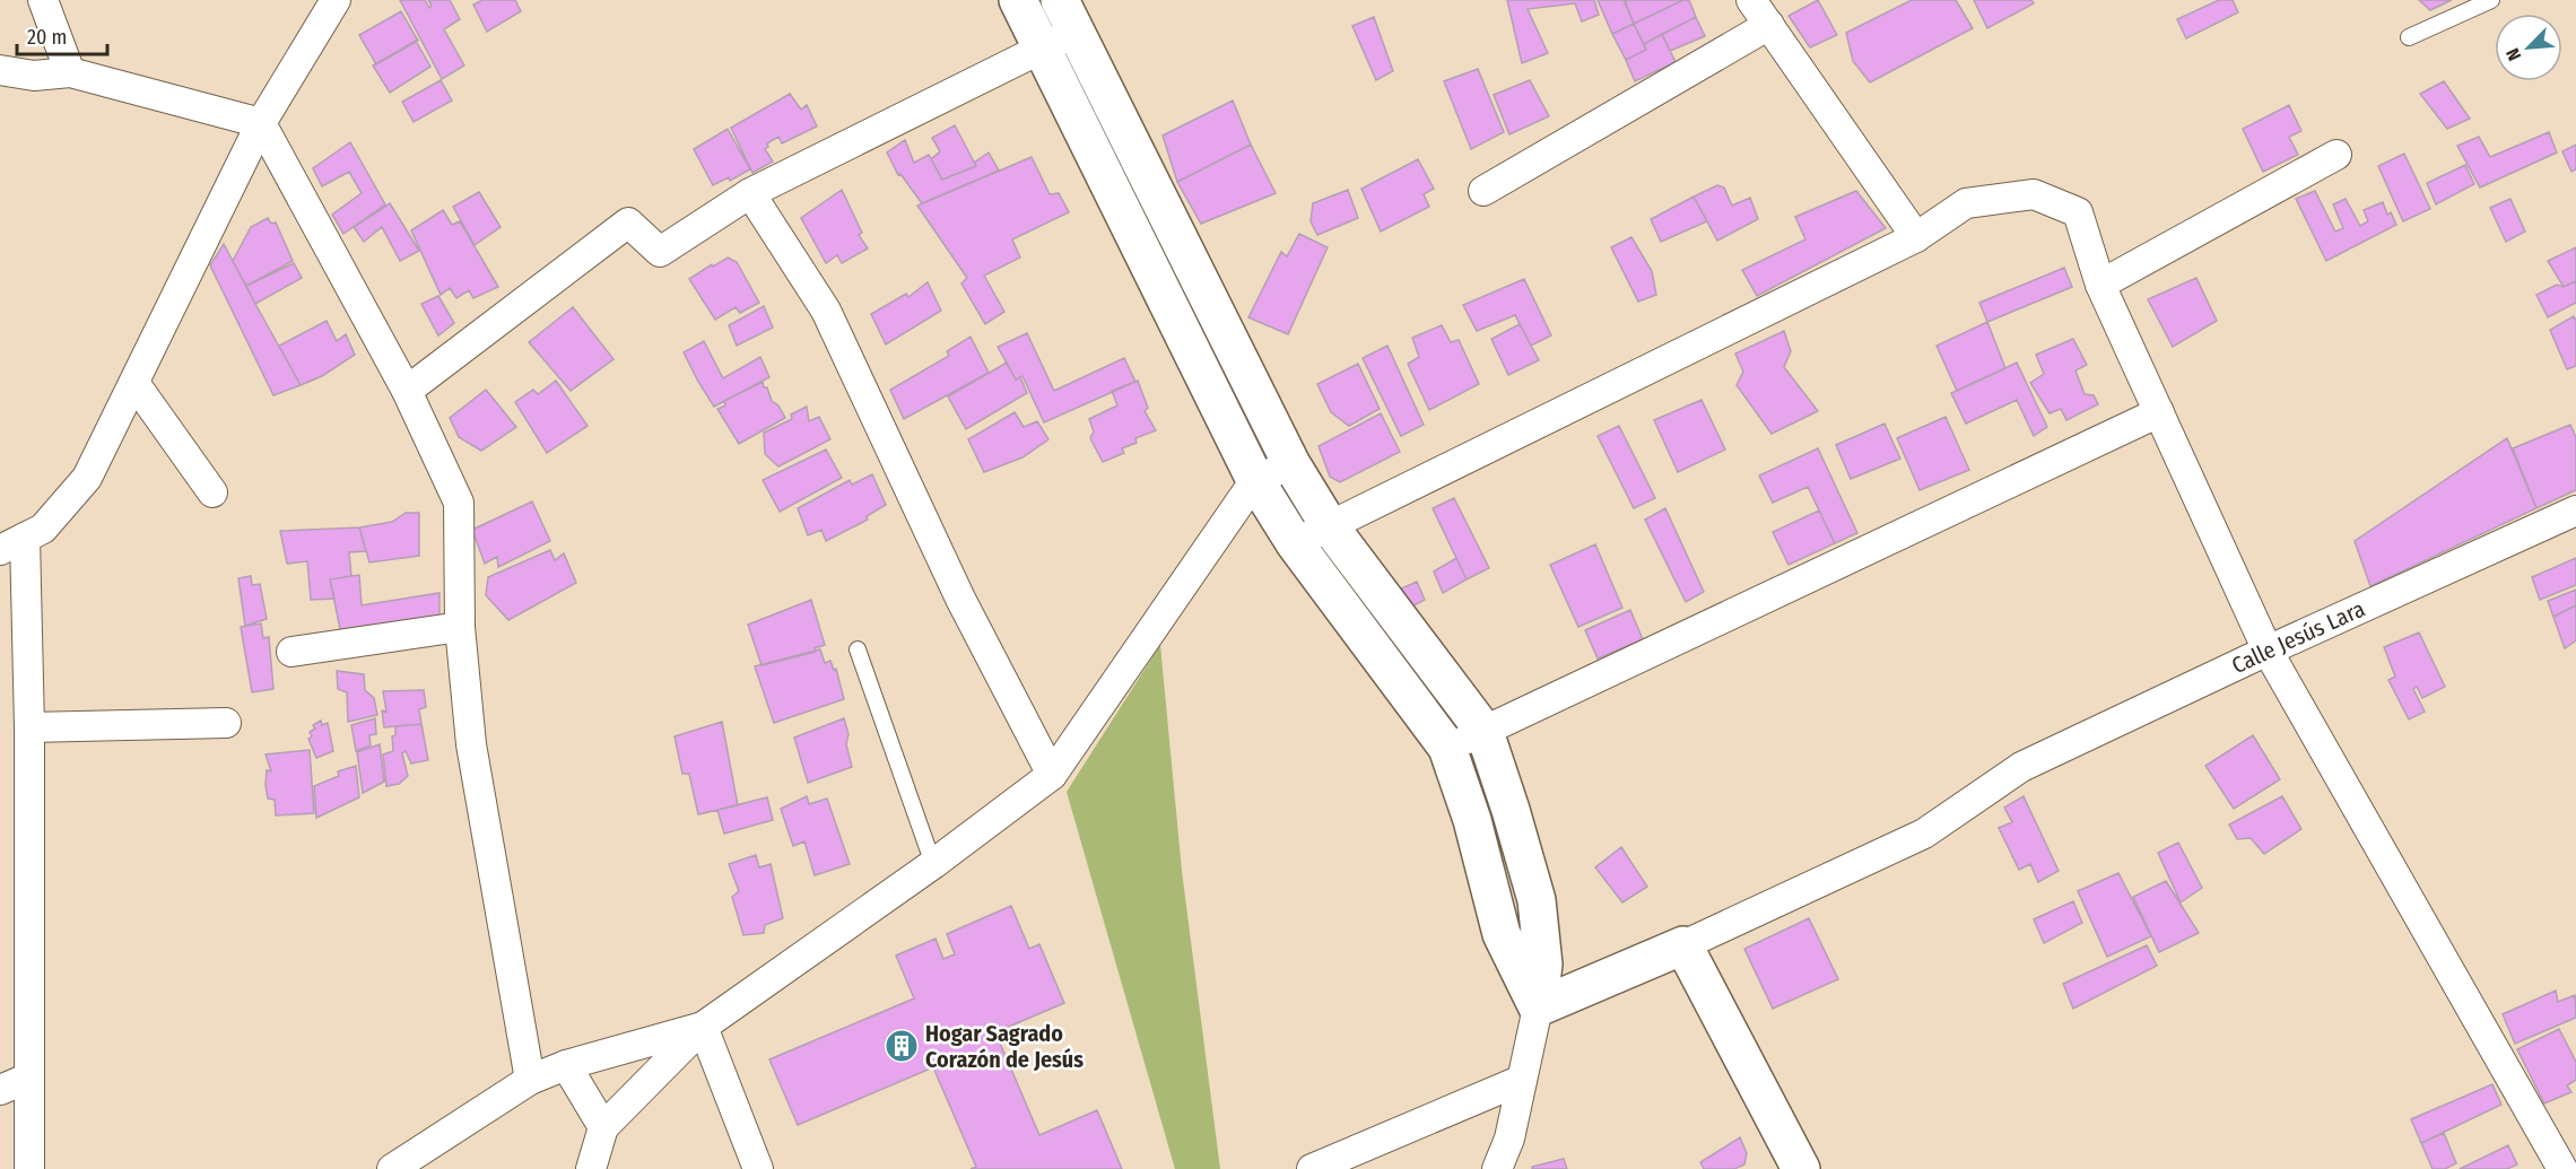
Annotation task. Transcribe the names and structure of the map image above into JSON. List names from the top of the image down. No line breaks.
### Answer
{"streets":{"street":["Calle Jesús Lara"]},"places":{"building":["Hogar Sagrado Corazón de Jesús"]},"scale_bar":"20 m","north":"bottom left"}
